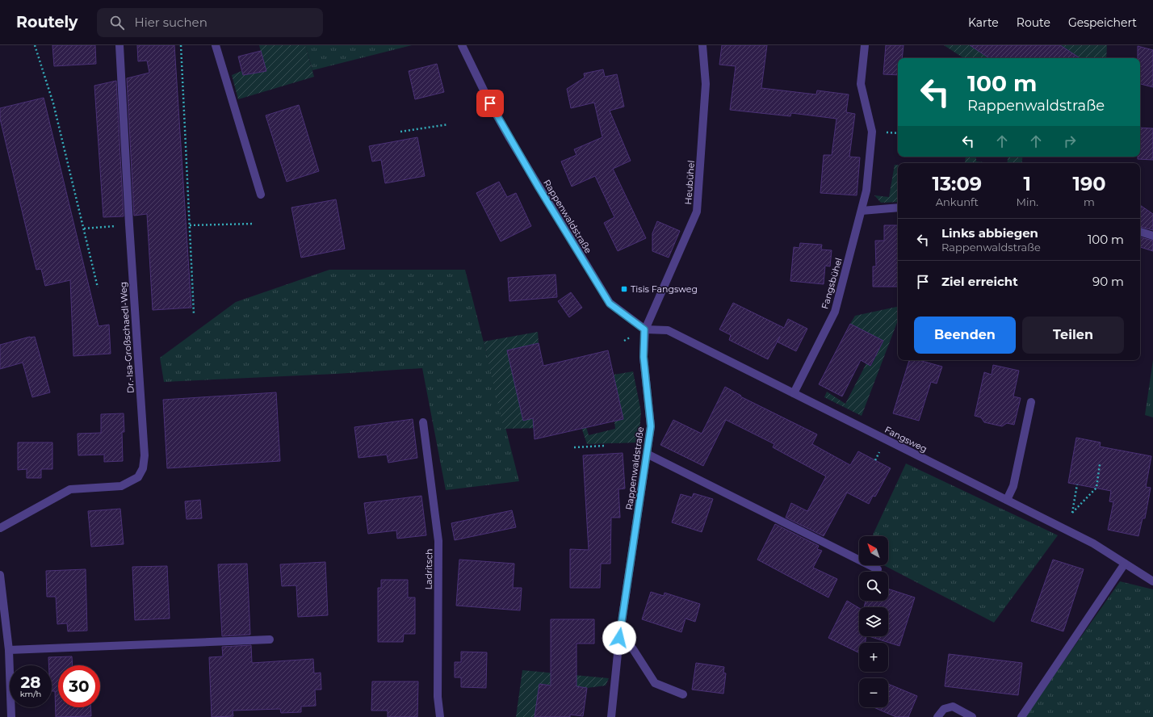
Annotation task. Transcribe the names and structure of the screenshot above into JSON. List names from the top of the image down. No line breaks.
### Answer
{"streets":{"street":["Heubühel","Rappenwaldstraße","Fangsbühel","Dr.-Isa-Großschaedl-Weg","Fangsweg","Ladritsch"]},"crossings":[["Heubühel","Rappenwaldstraße"],["Heubühel","Fangsweg"],["Rappenwaldstraße","Fangsweg"],["Fangsbühel","Fangsweg"]],"places":{"transit":["Tisis Fangsweg"]},"north":"top left","page":{"header":"Routely","search":"Hier suchen","nav":["Karte","Route","Gespeichert"],"turn":["100 m","Rappenwaldstraße"],"eta":["13:09","Ankunft","1","Min.","190","m"],"list":[{"name":"Links abbiegen","note":"Rappenwaldstraße","value":"100 m"},{"name":"Ziel erreicht","value":"90 m"}],"buttons":["Beenden","Teilen"],"map_buttons":["+","−"],"speed":"28 km/h","limit":"30"}}
